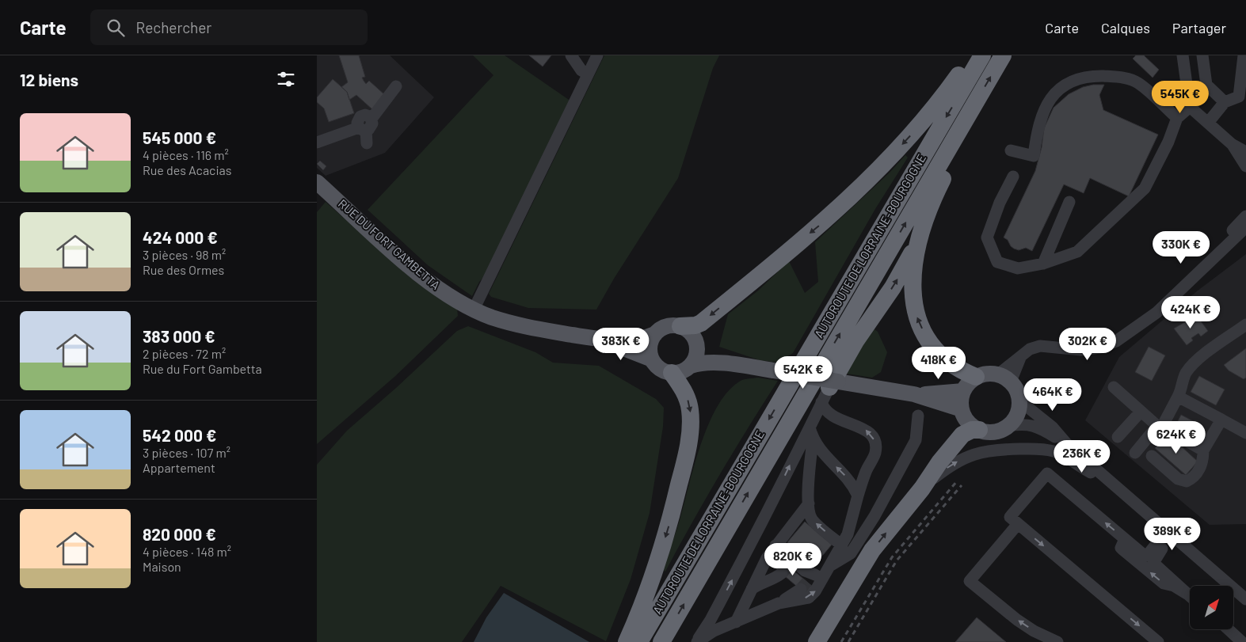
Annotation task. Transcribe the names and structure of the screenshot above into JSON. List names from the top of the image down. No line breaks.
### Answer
{"streets":{"highway":["AUTOROUTE DE LORRAINE-BOURGOGNE"],"main road":["RUE DU FORT GAMBETTA"]},"north":"top right","page":{"header":"Carte","search":"Rechercher","nav":["Carte","Calques","Partager"],"heading":"12 biens","price":["545K €","330K €","424K €","383K €","302K €","418K €","542K €","464K €","624K €","236K €","389K €","820K €"],"list":[{"name":"545 000 €","note":"4 pièces · 116 m² · Rue des Acacias"},{"name":"424 000 €","note":"3 pièces · 98 m² · Rue des Ormes"},{"name":"383 000 €","note":"2 pièces · 72 m² · Rue du Fort Gambetta"},{"name":"542 000 €","note":"3 pièces · 107 m² · Appartement"},{"name":"820 000 €","note":"4 pièces · 148 m² · Maison"}]}}
